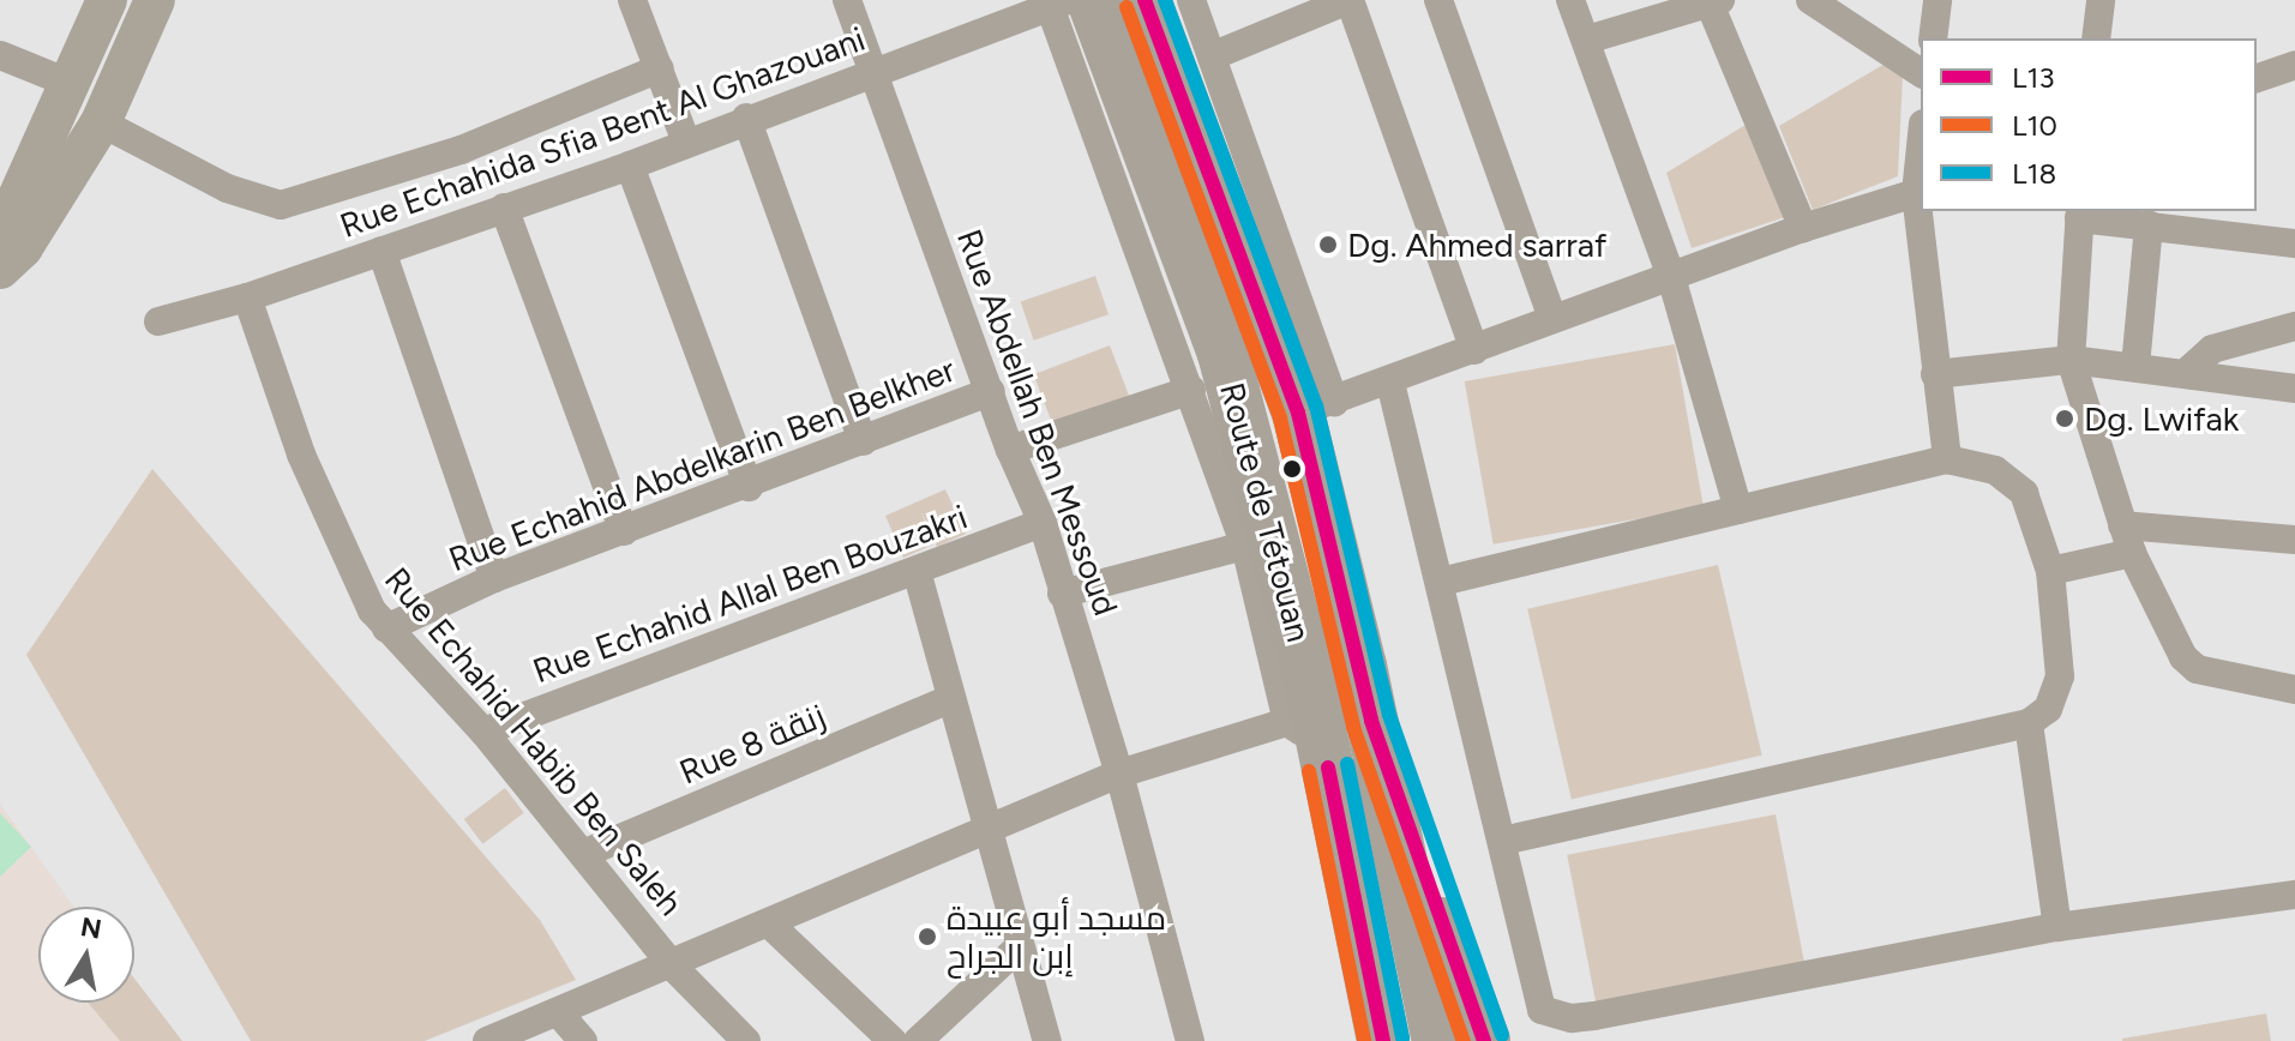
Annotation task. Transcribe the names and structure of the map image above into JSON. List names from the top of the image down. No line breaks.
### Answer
{"streets":{"highway":["Route de Tétouan"],"street":["Rue Echahida Sfia Bent Al Ghazouani","Rue Abdellah Ben Messoud","Rue Echahid Abdelkarin Ben Belkher","Rue Echahid Allal Ben Bouzakri","Rue Echahid Habib Ben Saleh","Rue 8 زنقة"]},"crossings":[["Rue Echahida Sfia Bent Al Ghazouani","Rue Abdellah Ben Messoud"],["Rue Echahida Sfia Bent Al Ghazouani","Route de Tétouan"],["Rue Echahida Sfia Bent Al Ghazouani","Rue Echahid Habib Ben Saleh"],["Rue Abdellah Ben Messoud","Rue Echahid Abdelkarin Ben Belkher"],["Rue Abdellah Ben Messoud","Rue Echahid Allal Ben Bouzakri"],["Rue Echahid Abdelkarin Ben Belkher","Rue Echahid Habib Ben Saleh"],["Rue Echahid Allal Ben Bouzakri","Rue Echahid Habib Ben Saleh"],["Rue Echahid Habib Ben Saleh","Rue 8 زنقة"]],"places":["Dg. Ahmed sarraf","Dg. Lwifak","مسجد أبو عبيدة إبن الجراح"],"lines":["transit line L13","transit line L18","transit line L10"],"legend":["L13","L10","L18"],"north":"top"}
